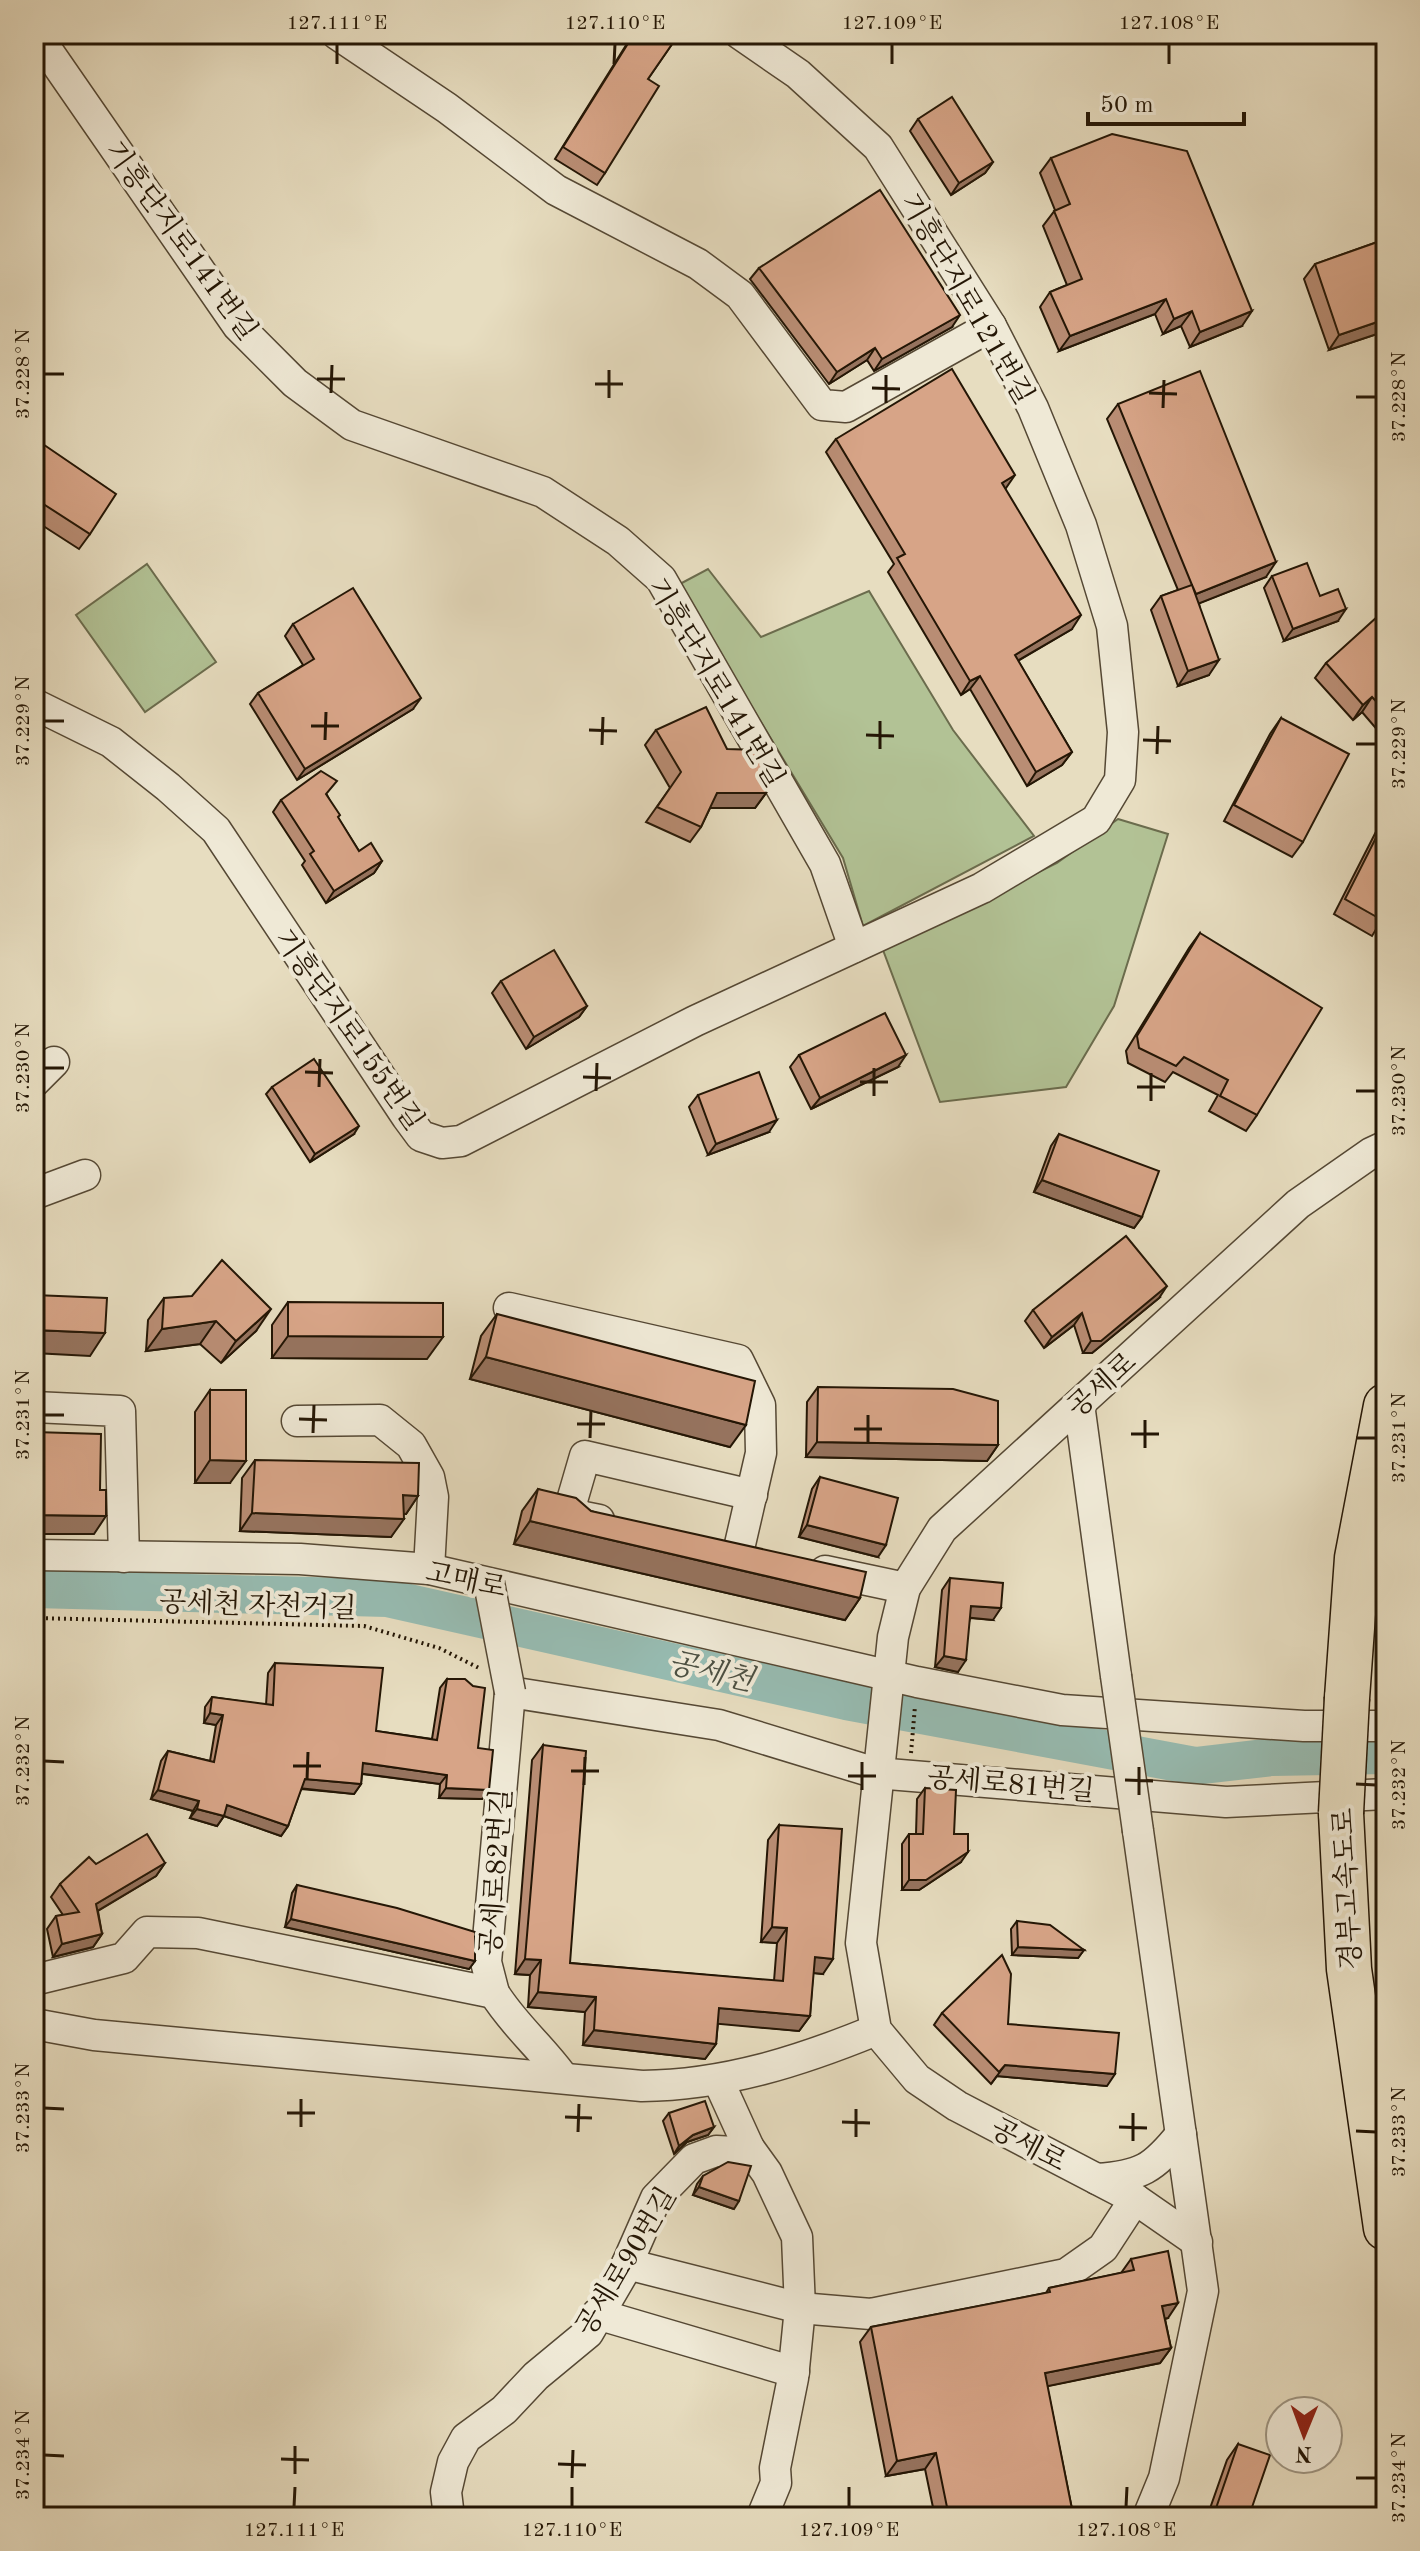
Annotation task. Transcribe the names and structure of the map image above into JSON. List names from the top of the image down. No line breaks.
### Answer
{"streets":{"highway":["경부고속도로"],"street":["기흥단지로141번길","기흥단지로121번길","기흥단지로155번길","공세로","고매로","공세로81번길","공세로82번길","공세로90번길"],"path":["공세천 자전거길"]},"crossings":[["기흥단지로141번길","기흥단지로121번길"],["기흥단지로141번길","기흥단지로155번길"],["기흥단지로121번길","기흥단지로155번길"],["공세로","고매로"],["공세로","공세로81번길"],["고매로","공세로82번길"]],"water":["공세천"],"scale_bar":"50 m","north":"bottom","coordinates":["127.111°E","127.110°E","127.109°E","127.108°E","37.228°N","37.229°N","37.230°N","37.231°N","37.232°N","37.233°N","37.234°N"]}
